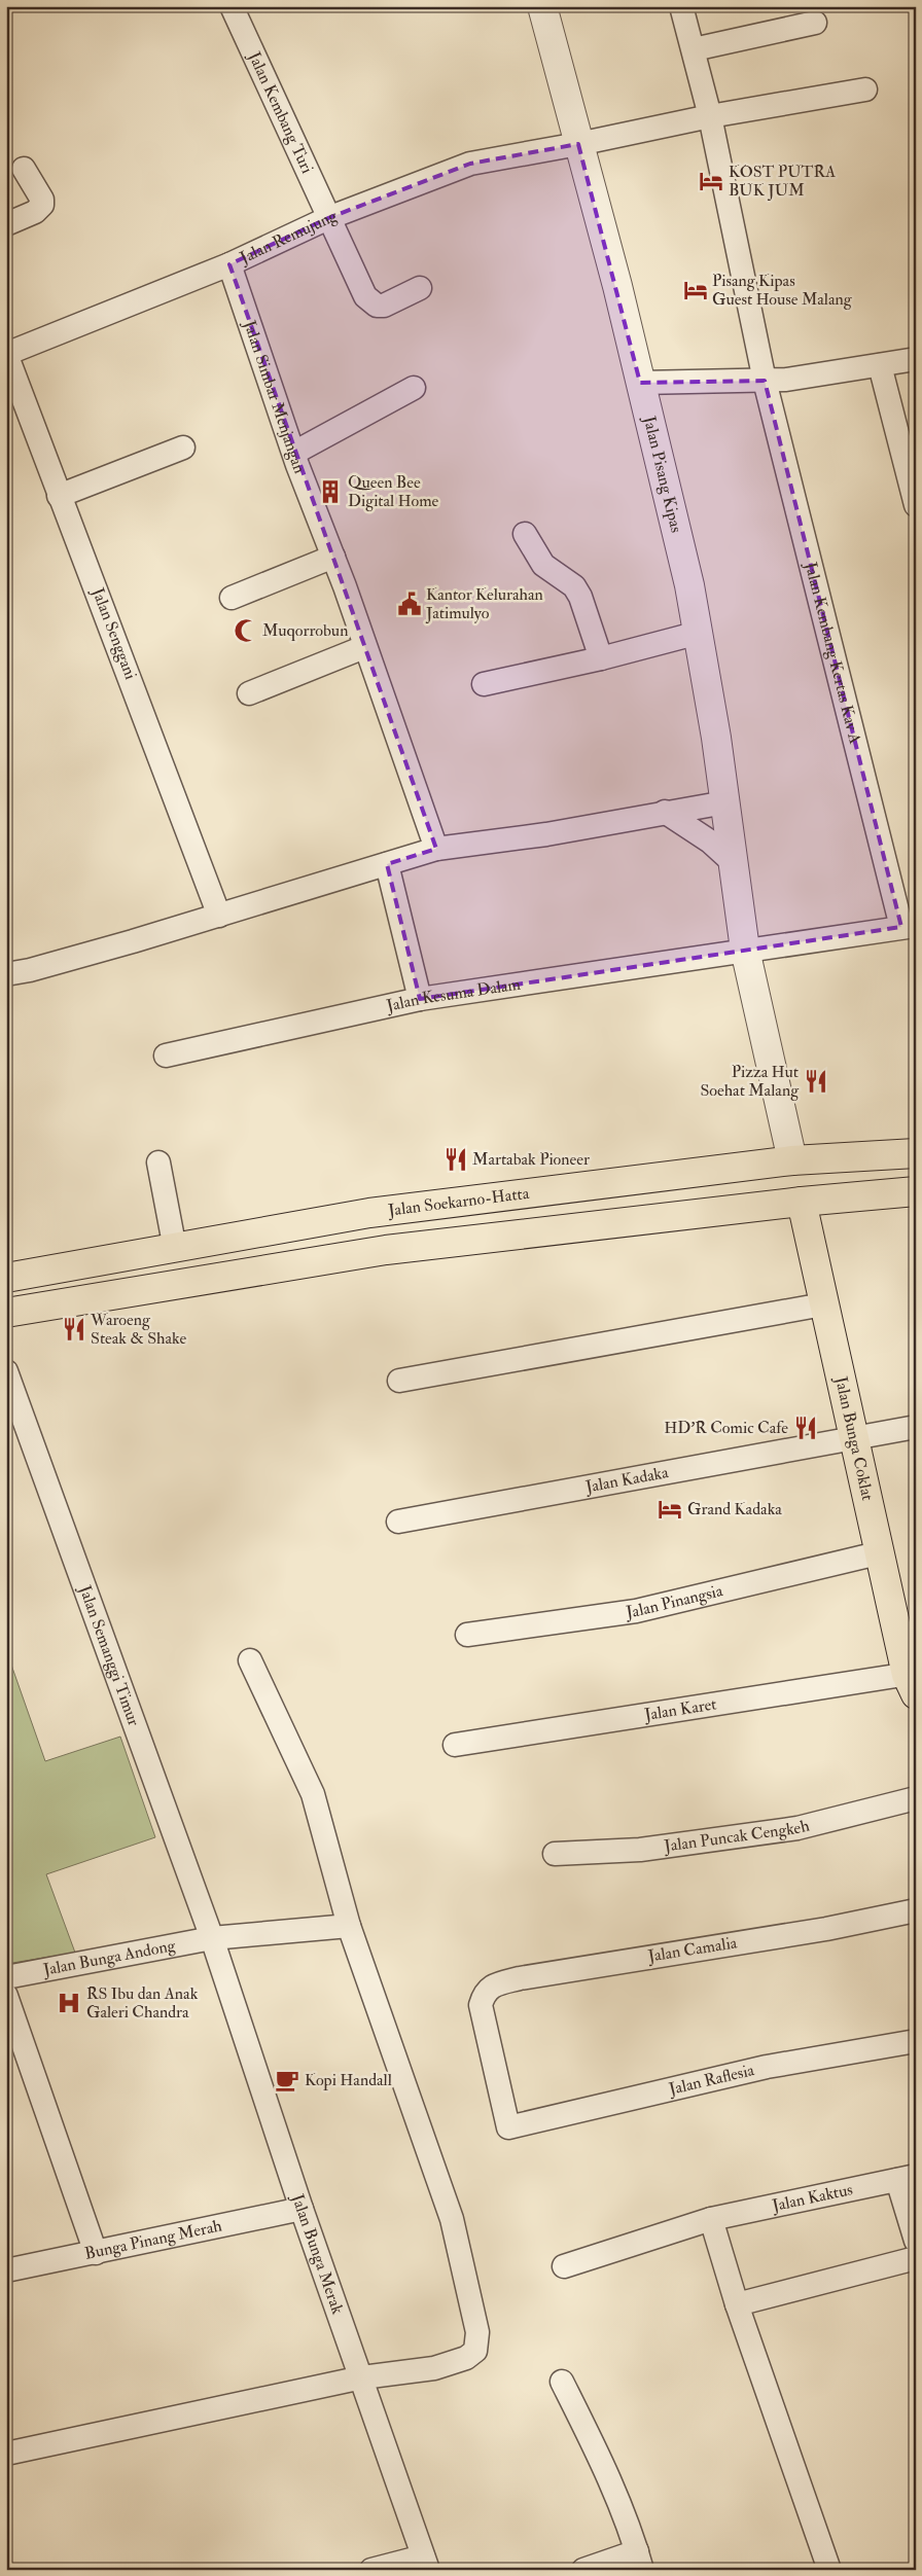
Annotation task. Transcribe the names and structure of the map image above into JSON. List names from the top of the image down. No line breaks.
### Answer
{"streets":{"main road":["Jalan Soekarno-Hatta","Jalan Bunga Coklat"],"street":["Jalan Kembang Turi","Jalan Remujung","Jalan Simbar Menjangan","Jalan Pisang Kipas","Jalan Senggani","Jalan Kembang Kertas Kav A","Jalan Kesuma Dalam","Jalan Kadaka","Jalan Pinangsia","Jalan Semanggi Timur","Jalan Karet","Jalan Puncak Cengkeh","Jalan Camalia","Jalan Bunga Andong","Jalan Raflesia","Jalan Kaktus","Bunga Pinang Merah","Jalan Bunga Merak"]},"crossings":[["Jalan Kembang Turi","Jalan Remujung"],["Jalan Remujung","Jalan Simbar Menjangan"],["Jalan Remujung","Jalan Pisang Kipas"],["Jalan Remujung","Jalan Senggani"],["Jalan Remujung","Jalan Kembang Kertas Kav A"],["Jalan Pisang Kipas","Jalan Kesuma Dalam"],["Jalan Kembang Kertas Kav A","Jalan Kesuma Dalam"],["Jalan Bunga Coklat","Jalan Kadaka"],["Jalan Bunga Coklat","Jalan Pinangsia"],["Jalan Bunga Coklat","Jalan Karet"],["Jalan Semanggi Timur","Jalan Bunga Andong"],["Jalan Semanggi Timur","Jalan Bunga Merak"],["Jalan Camalia","Jalan Raflesia"],["Jalan Bunga Andong","Jalan Bunga Merak"],["Bunga Pinang Merah","Jalan Bunga Merak"]],"places":{"hotel":["KOST PUTRA BUK JUM","Pisang Kipas Guest House Malang","Grand Kadaka"],"building":["Queen Bee Digital Home"],"public building":["Kantor Kelurahan Jatimulyo"],"mosque":["Muqorrobun"],"restaurant":["Pizza Hut Soehat Malang","Martabak Pioneer","Waroeng Steak & Shake","HD'R Comic Cafe"],"hospital":["RS Ibu dan Anak Galeri Chandra"],"cafe":["Kopi Handall"]}}
